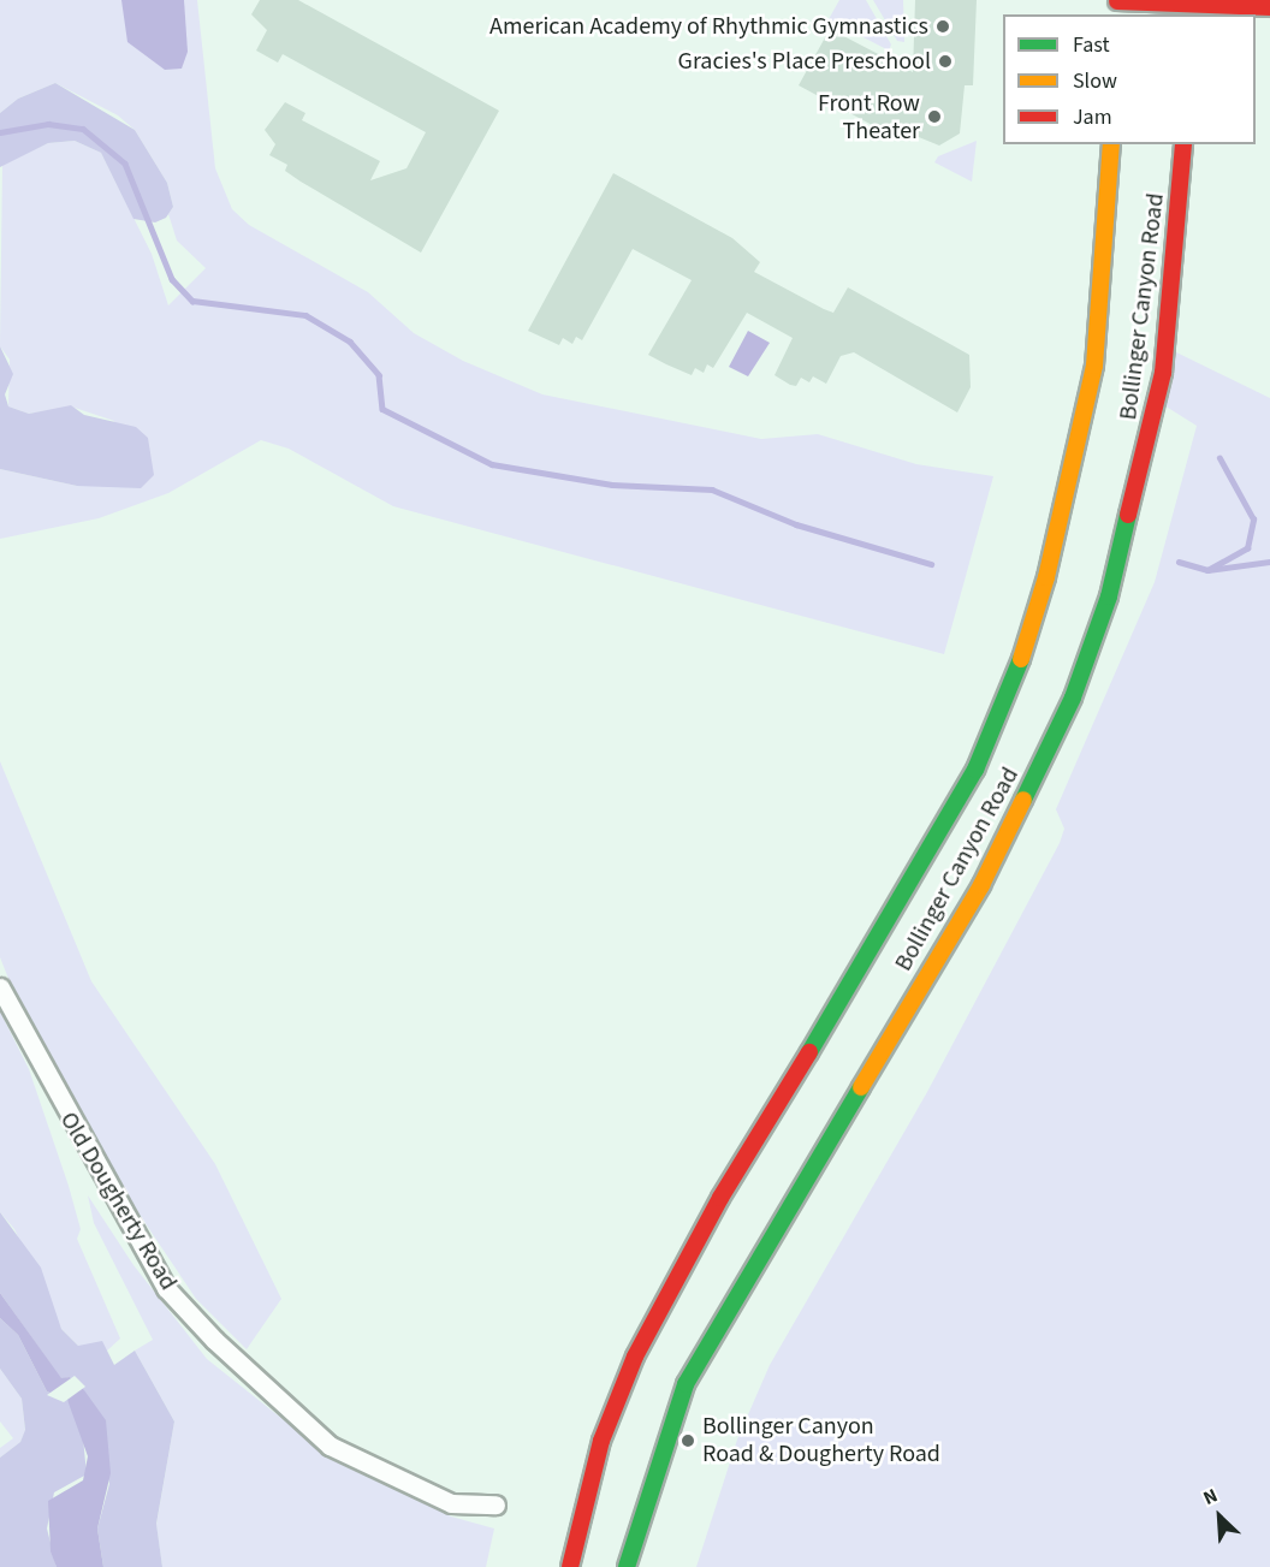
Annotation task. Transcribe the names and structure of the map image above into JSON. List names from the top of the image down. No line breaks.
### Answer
{"streets":{"main road":["Bollinger Canyon Road"],"street":["Old Dougherty Road"]},"places":["American Academy of Rhythmic Gymnastics","Gracies's Place Preschool","Front Row Theater","Bollinger Canyon Road & Dougherty Road"],"legend":["Fast","Slow","Jam"],"north":"top left"}
